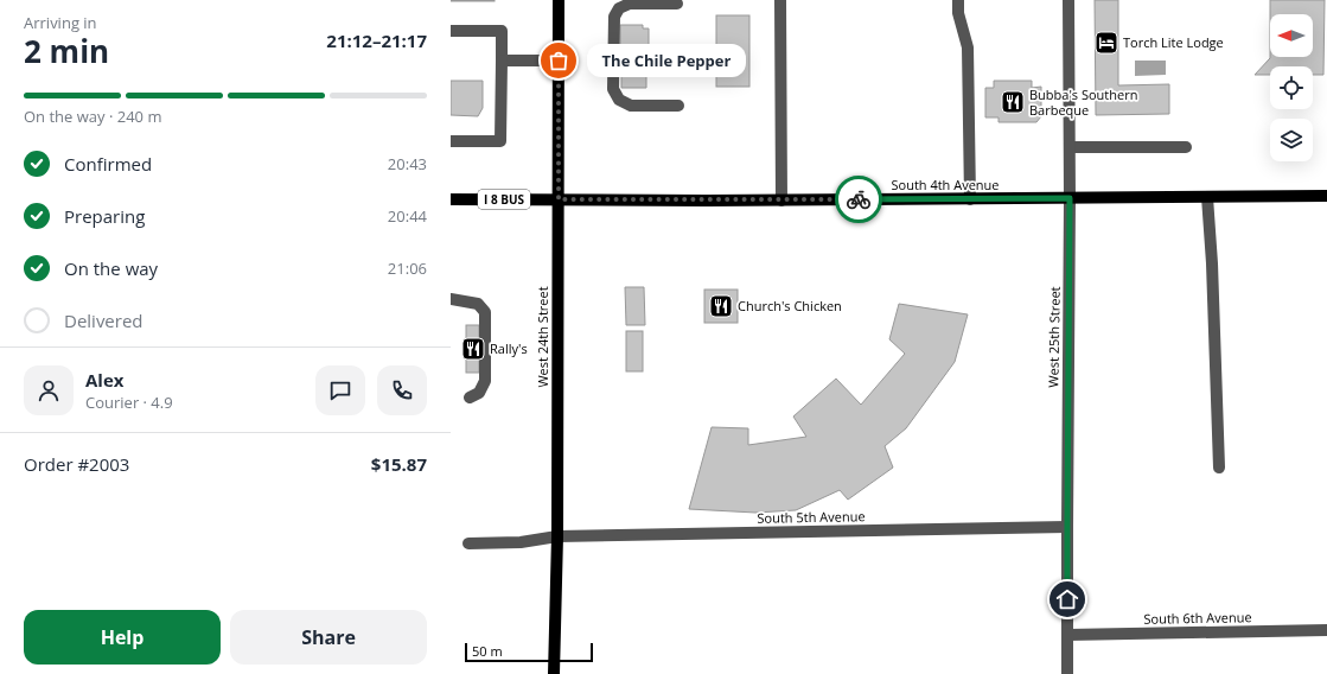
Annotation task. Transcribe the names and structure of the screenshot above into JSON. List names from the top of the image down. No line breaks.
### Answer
{"streets":{"main road":["South 4th Avenue","I 8 BUS","West 24th Street"],"street":["West 25th Street","South 5th Avenue","South 6th Avenue"]},"crossings":[["South 4th Avenue","West 24th Street"],["South 4th Avenue","West 25th Street"],["West 24th Street","South 5th Avenue"],["West 25th Street","South 5th Avenue"],["West 25th Street","South 6th Avenue"]],"places":{"hotel":["Torch Lite Lodge"],"other":["The Chile Pepper"],"restaurant":["Bubba's Southern Barbeque","Church's Chicken","Rally's"]},"scale_bar":"50 m","north":"left","page":{"heading":["2 min","Arriving in","21:12–21:17"],"panel":["Alex","Courier · 4.9","Order #2003","$15.87"],"bubble":"The Chile Pepper","bar":"On the way · 240 m","list":[["Confirmed","20:43"],["Preparing","20:44"],["On the way","21:06"],"Delivered"],"buttons":["Help","Share"],"scale":"50 m"}}
